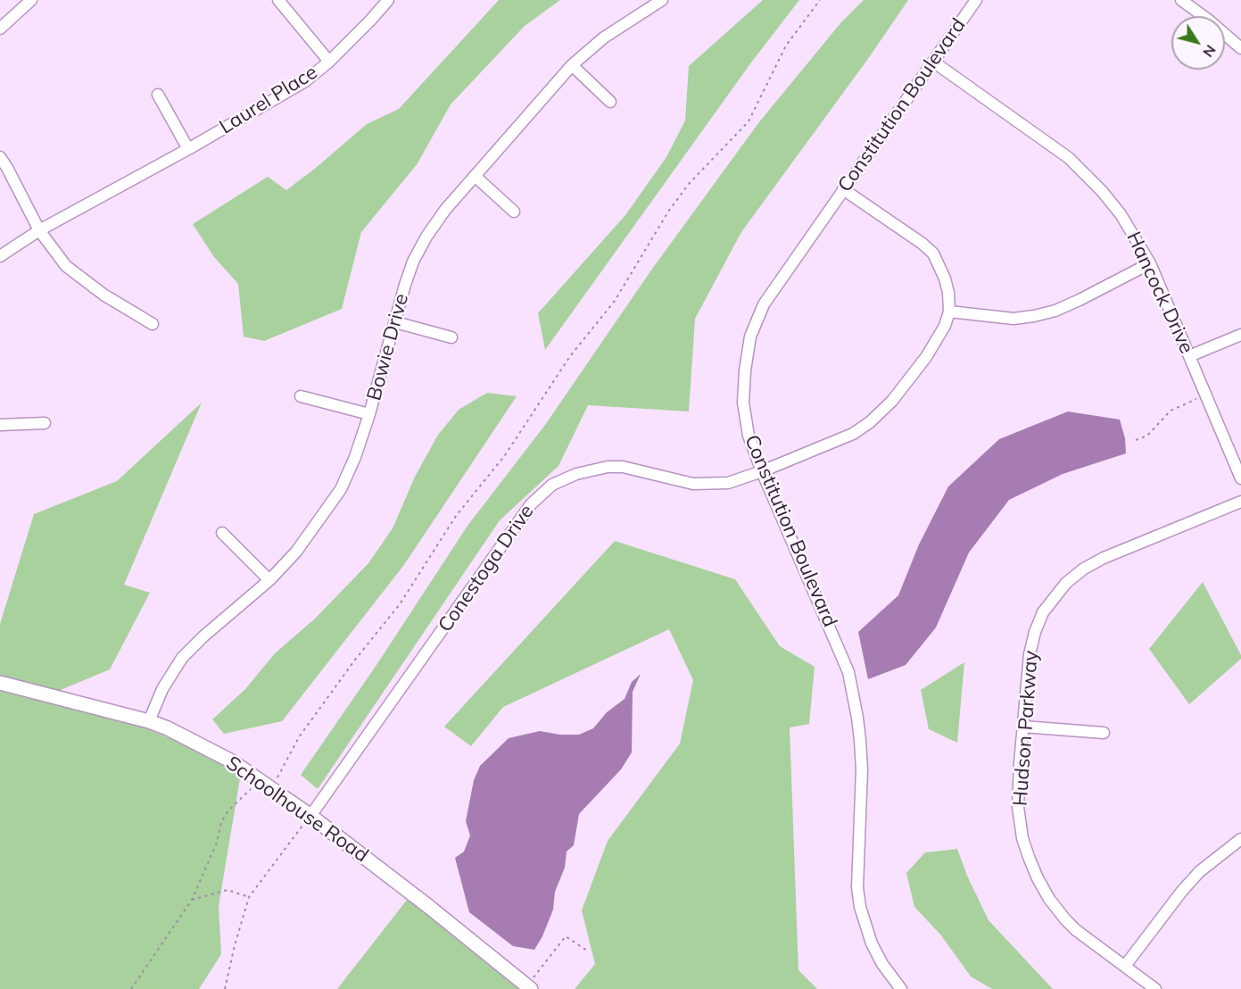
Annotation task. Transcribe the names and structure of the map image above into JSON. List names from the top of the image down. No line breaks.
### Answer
{"streets":{"street":["Laurel Place","Constitution Boulevard","Hancock Drive","Bowie Drive","Conestoga Drive","Hudson Parkway","Schoolhouse Road"]},"crossings":[["Constitution Boulevard","Hancock Drive"],["Constitution Boulevard","Conestoga Drive"],["Bowie Drive","Schoolhouse Road"],["Conestoga Drive","Schoolhouse Road"]],"north":"bottom right"}
